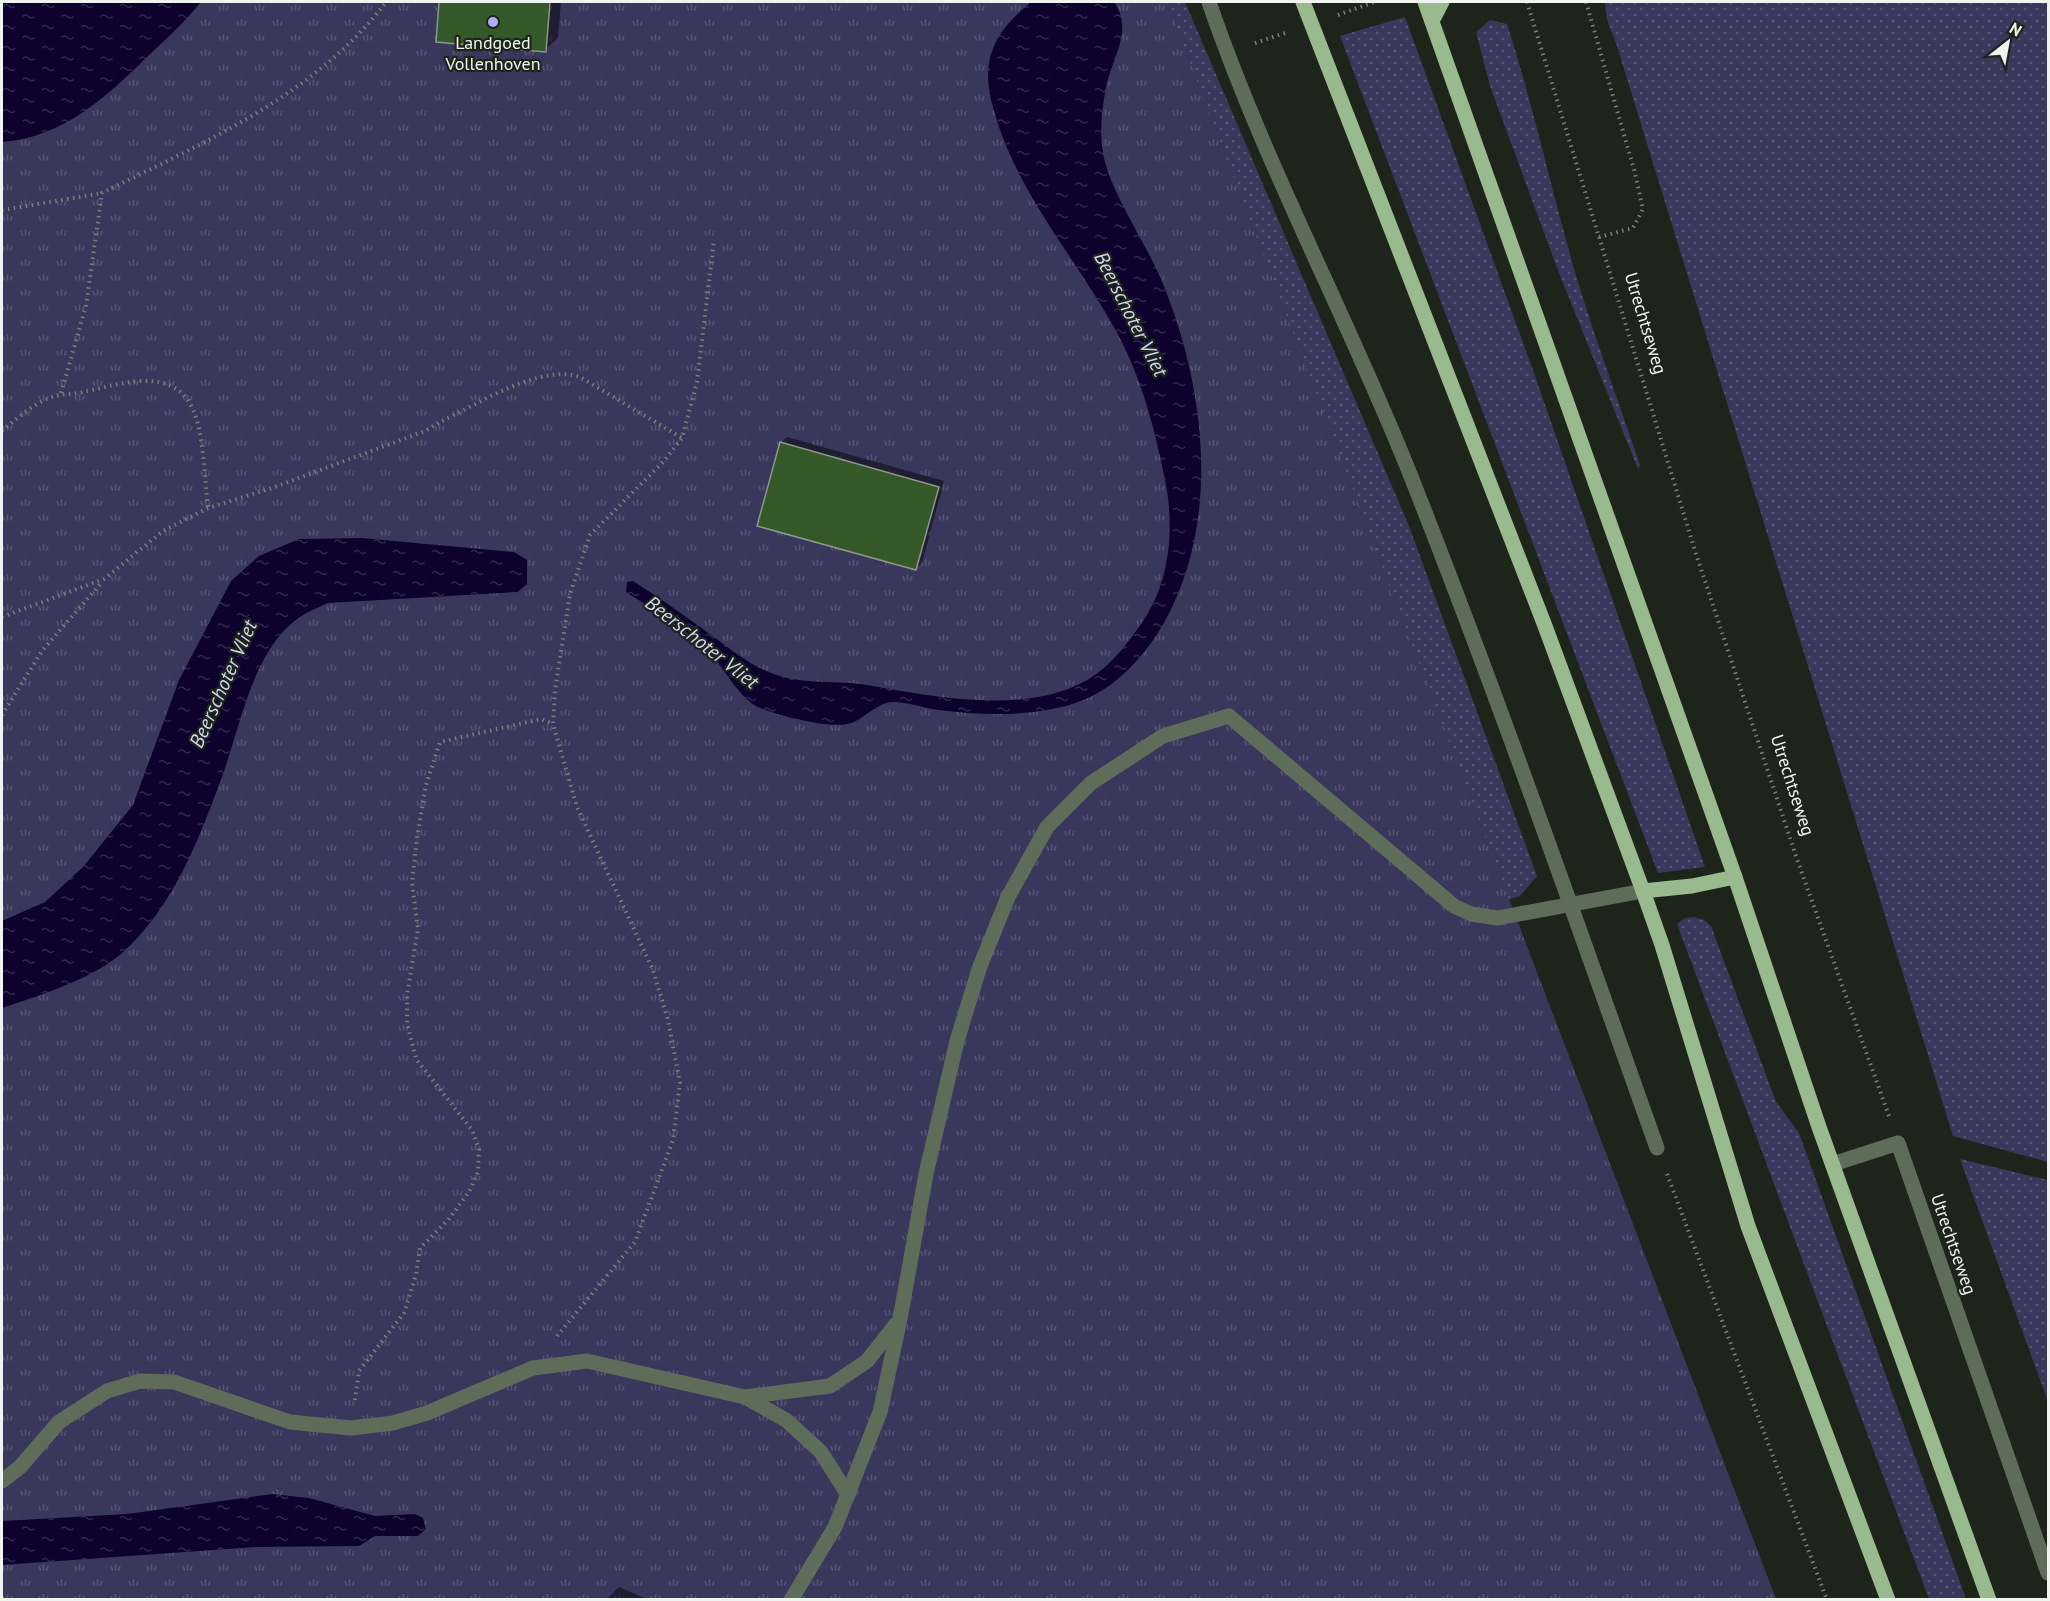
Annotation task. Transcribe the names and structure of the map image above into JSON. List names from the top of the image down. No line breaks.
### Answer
{"streets":{"street":["Utrechtseweg"]},"water":["Beerschoter Vliet"],"places":["Landgoed Vollenhoven"],"north":"top right"}
